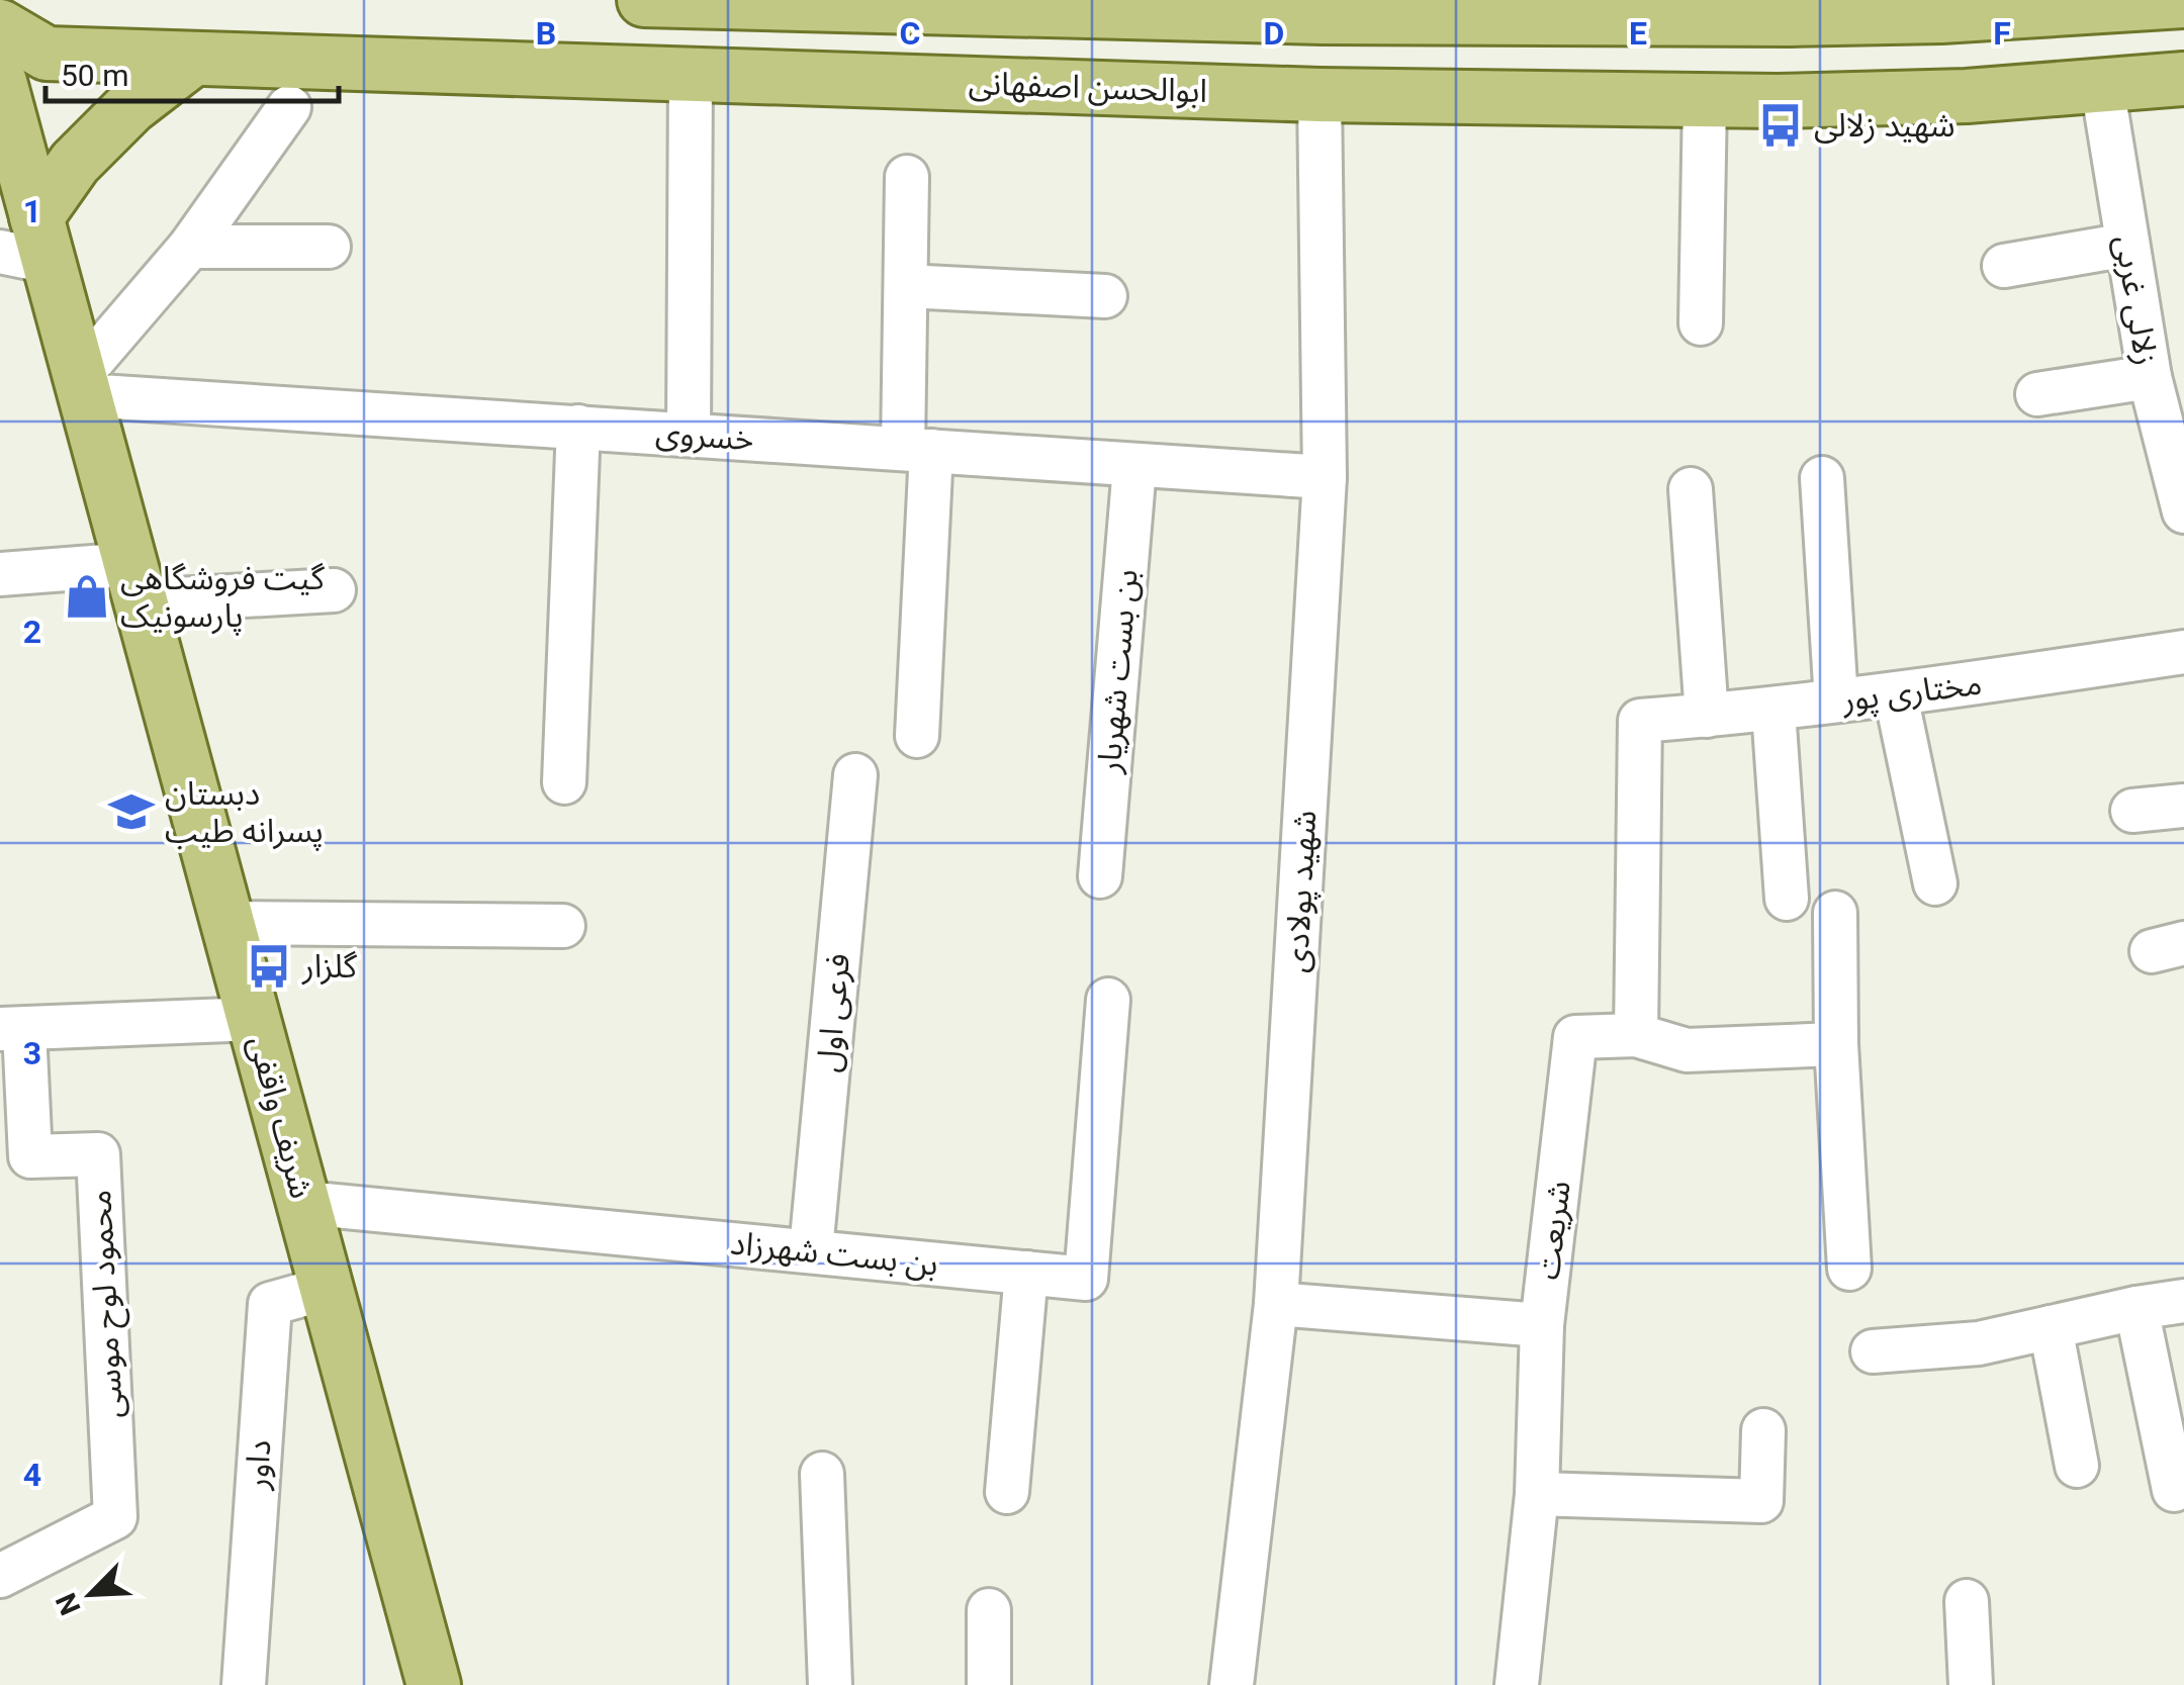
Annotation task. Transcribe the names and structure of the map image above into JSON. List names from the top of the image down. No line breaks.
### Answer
{"streets":{"main road":["ابوالحسن اصفهانی","شریف واقفی"],"street":["زلالی غربی","خسروی","بن بست شهریار","مختاری پور","شهید پولادی","فرعی اول","شریعت","بن بست شهرزاد","محمود لوح موسی","داور"]},"crossings":[["ابوالحسن اصفهانی","زلالی غربی"],["ابوالحسن اصفهانی","شهید پولادی"],["خسروی","بن بست شهریار"],["خسروی","شهید پولادی"],["خسروی","شریف واقفی"],["مختاری پور","شریعت"],["فرعی اول","بن بست شهرزاد"],["شریف واقفی","بن بست شهرزاد"],["شریف واقفی","داور"]],"places":{"bus stop":["شهید زلالی","گلزار"],"shop":["گیت فروشگاهی پارسونیک"],"school or university":["دبستان پسرانه طیب"]},"scale_bar":"50 m","north":"bottom left","grid":{"columns":["B","C","D","E","F"],"rows":["1","2","3","4"]}}
